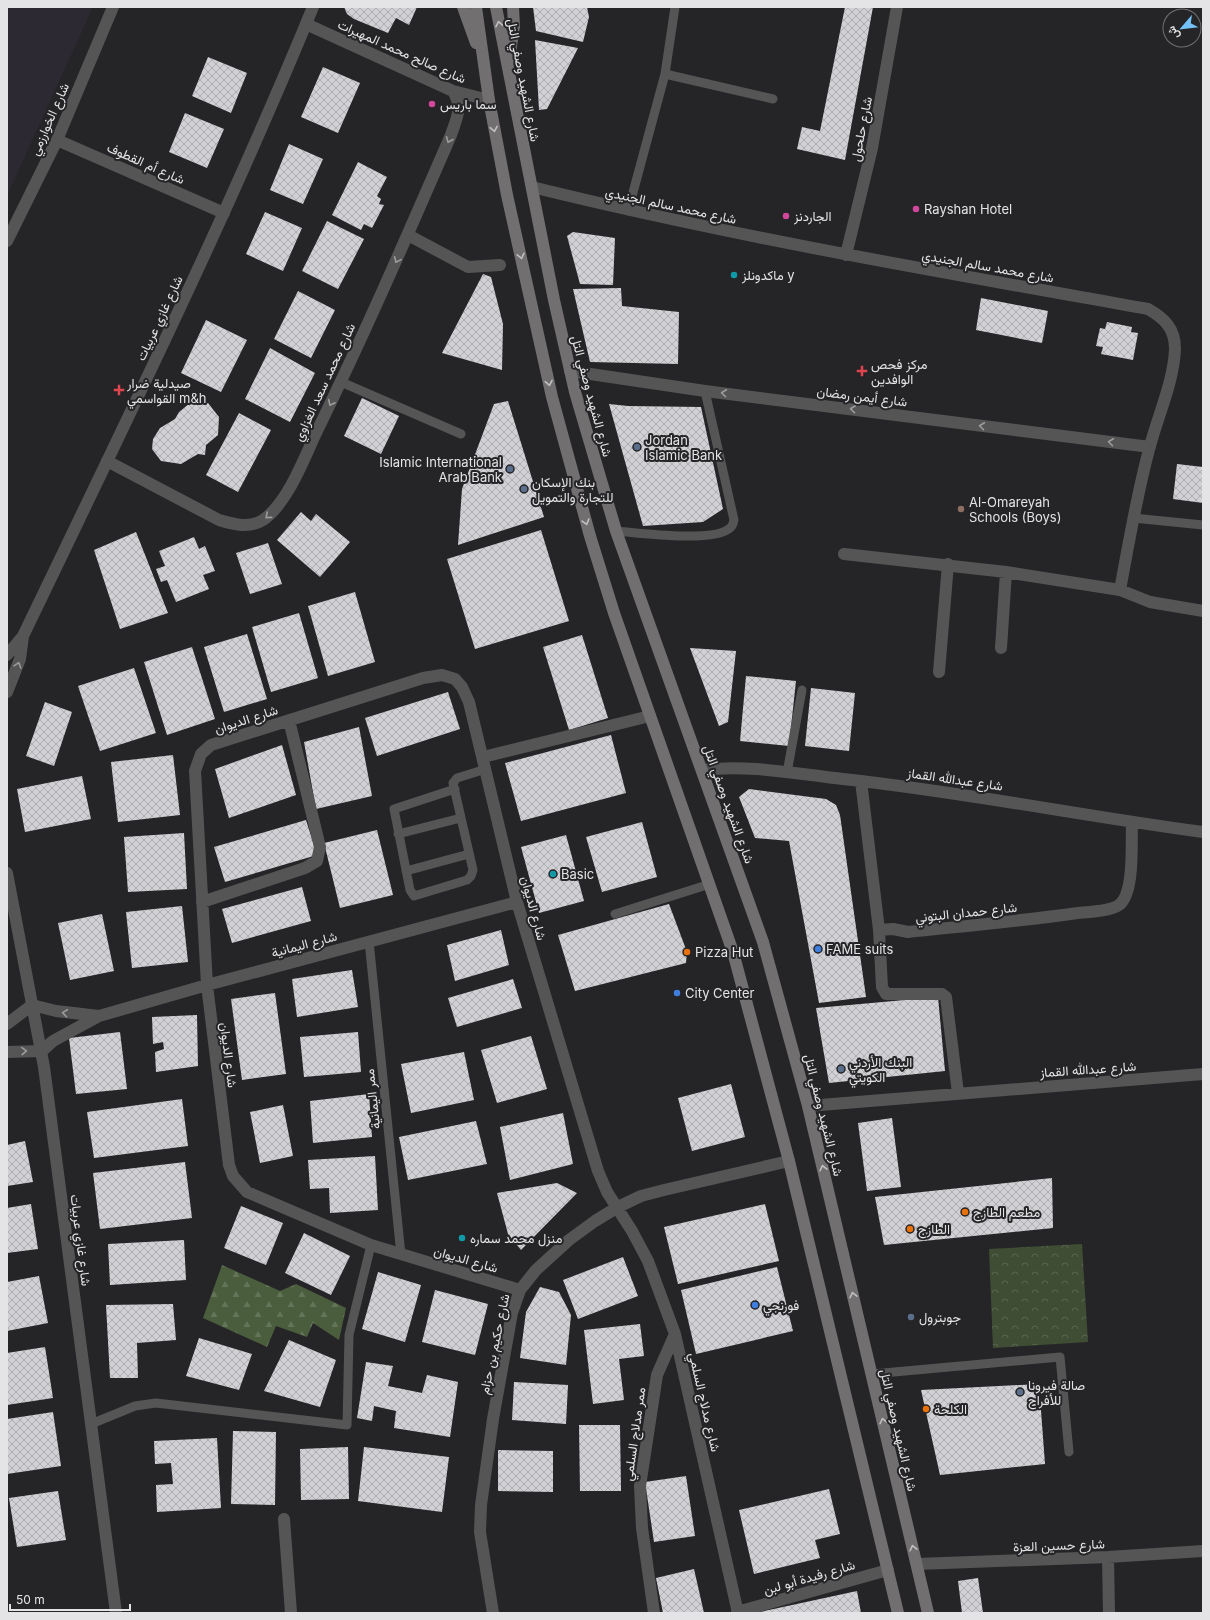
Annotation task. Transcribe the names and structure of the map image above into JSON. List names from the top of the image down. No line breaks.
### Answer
{"streets":{"main road":["شارع الشهيد وصفي التل"],"street":["شارع صالح محمد المهيرات","شارع الخوارزمي","شارع حلحول","شارع أم القطوف","شارع محمد سالم الجنيدي","شارع غازي عربيات","شارع محمد سعد الغزاوي","شارع أيمن رمضان","شارع الديوان","شارع عبدالله القماز","شارع حمدان البتوني","شارع اليمانية","شارع حكيم بن حزام","شارع مدلاج السلمي","ممر مدلاج السلمي","شارع حسين العزة","شارع رفيدة أبو لبن"],"lane":["ممر اليمانية"]},"crossings":[["شارع صالح محمد المهيرات","شارع غازي عربيات"],["شارع صالح محمد المهيرات","شارع محمد سعد الغزاوي"],["شارع الشهيد وصفي التل","شارع محمد سالم الجنيدي"],["شارع الشهيد وصفي التل","شارع أيمن رمضان"],["شارع الشهيد وصفي التل","شارع عبدالله القماز"],["شارع الشهيد وصفي التل","شارع حسين العزة"],["شارع الخوارزمي","شارع أم القطوف"],["شارع حلحول","شارع محمد سالم الجنيدي"],["شارع أم القطوف","شارع غازي عربيات"],["شارع محمد سالم الجنيدي","شارع أيمن رمضان"],["شارع غازي عربيات","شارع محمد سعد الغزاوي"],["شارع غازي عربيات","شارع اليمانية"],["شارع الديوان","شارع اليمانية"],["شارع الديوان","ممر اليمانية"],["شارع الديوان","شارع حكيم بن حزام"],["شارع الديوان","شارع مدلاج السلمي"],["شارع عبدالله القماز","شارع حمدان البتوني"],["شارع اليمانية","ممر اليمانية"],["شارع حكيم بن حزام","شارع مدلاج السلمي"],["شارع مدلاج السلمي","ممر مدلاج السلمي"],["شارع مدلاج السلمي","شارع رفيدة أبو لبن"]],"one_way":["شارع أيمن رمضان"],"places":{"other":["سما باريس","Rayshan Hotel","الجاردنز","ماكدونلز y","Jordan Islamic Bank","Islamic International Arab Bank","بنك الإسكان للتجارة والتمويل","Al-Omareyah Schools (Boys)","Basic","FAME suits","Pizza Hut","City Center","البنك الأردني الكويتي","مطعم الطازج","الطازج","منزل محمد سماره","فورنجي","جوبترول","صالة فيرونا للأفراح","الكلحة"],"health":["مركز فحص الوافدين","صيدلية ضرار القواسمي m&h"]},"scale_bar":"50 m","north":"bottom left"}
